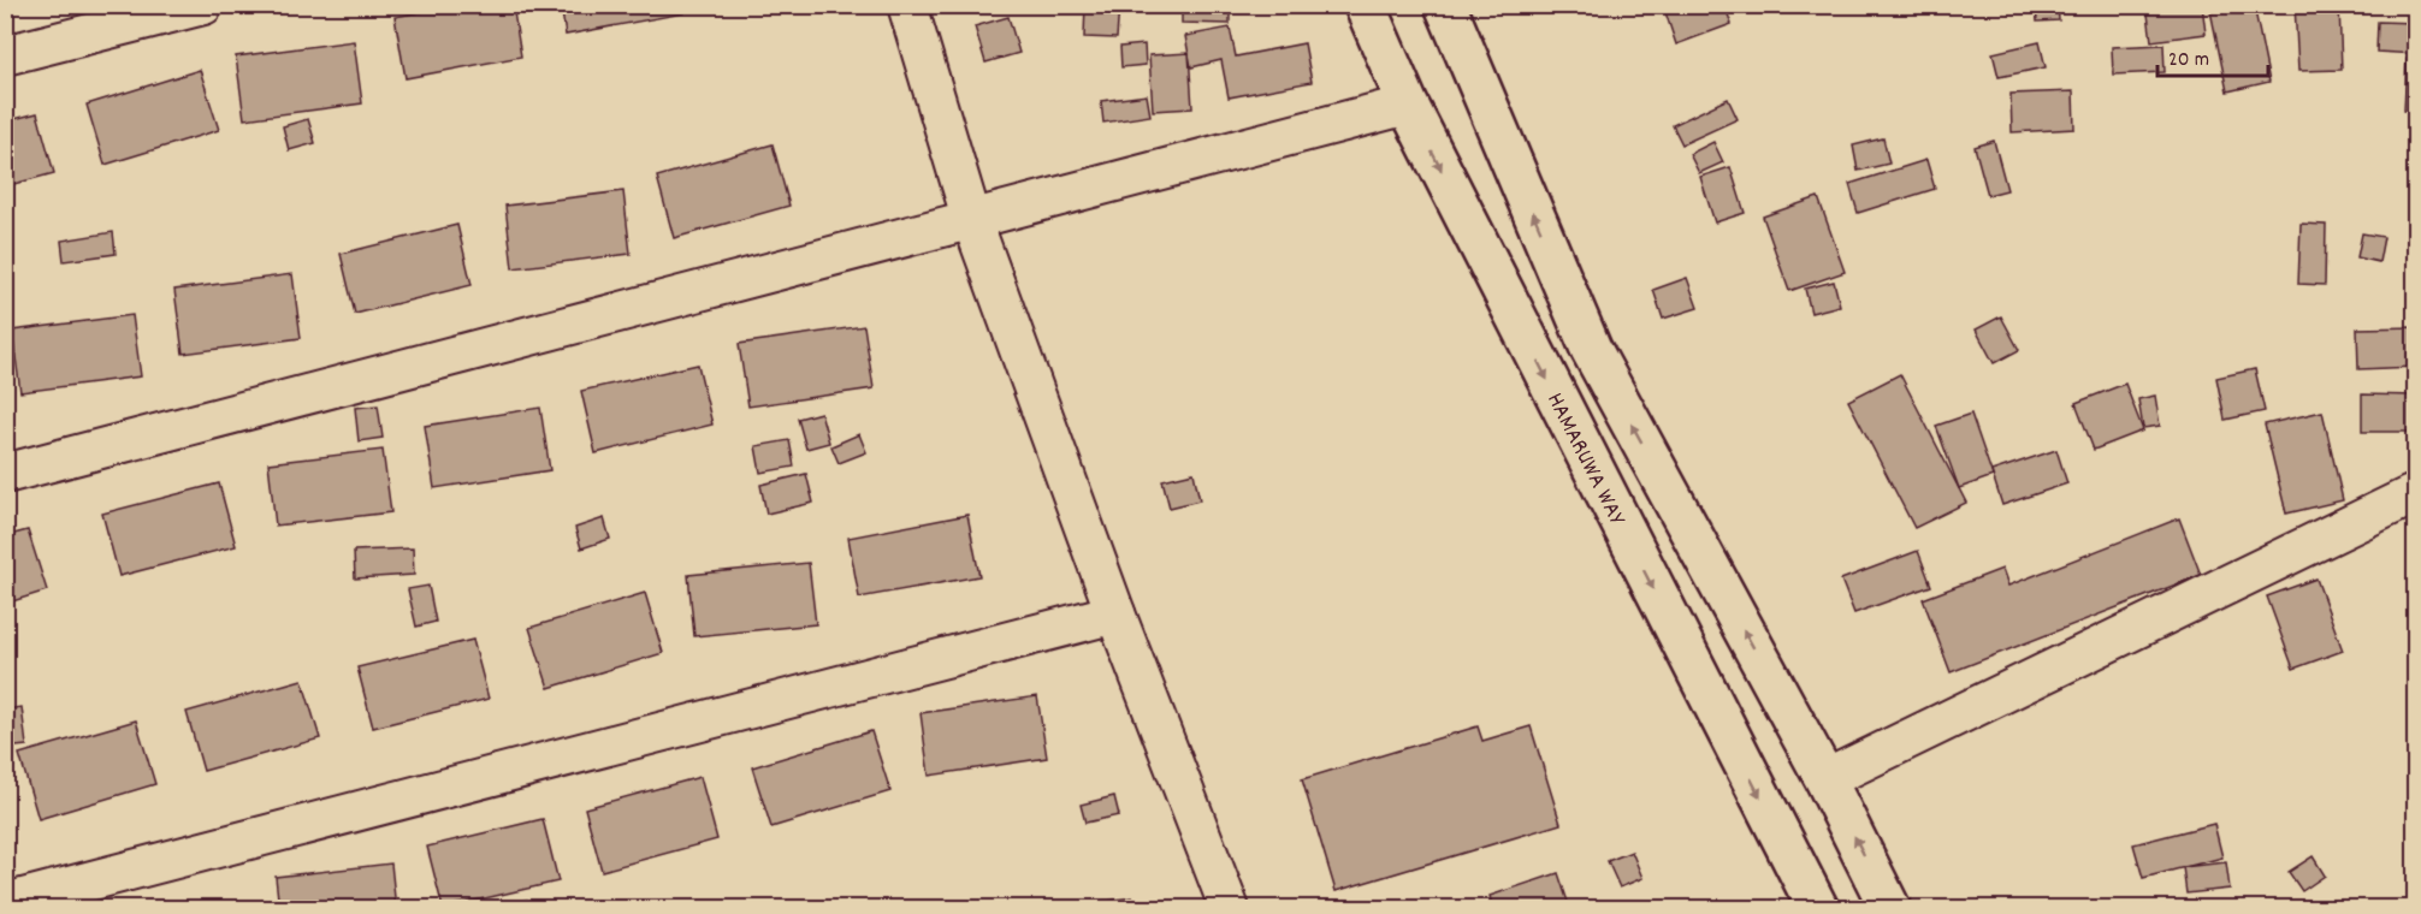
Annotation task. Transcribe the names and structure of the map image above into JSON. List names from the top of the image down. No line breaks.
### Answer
{"streets":{"main road":["HAMARUWA WAY"]},"scale_bar":"20 m"}
